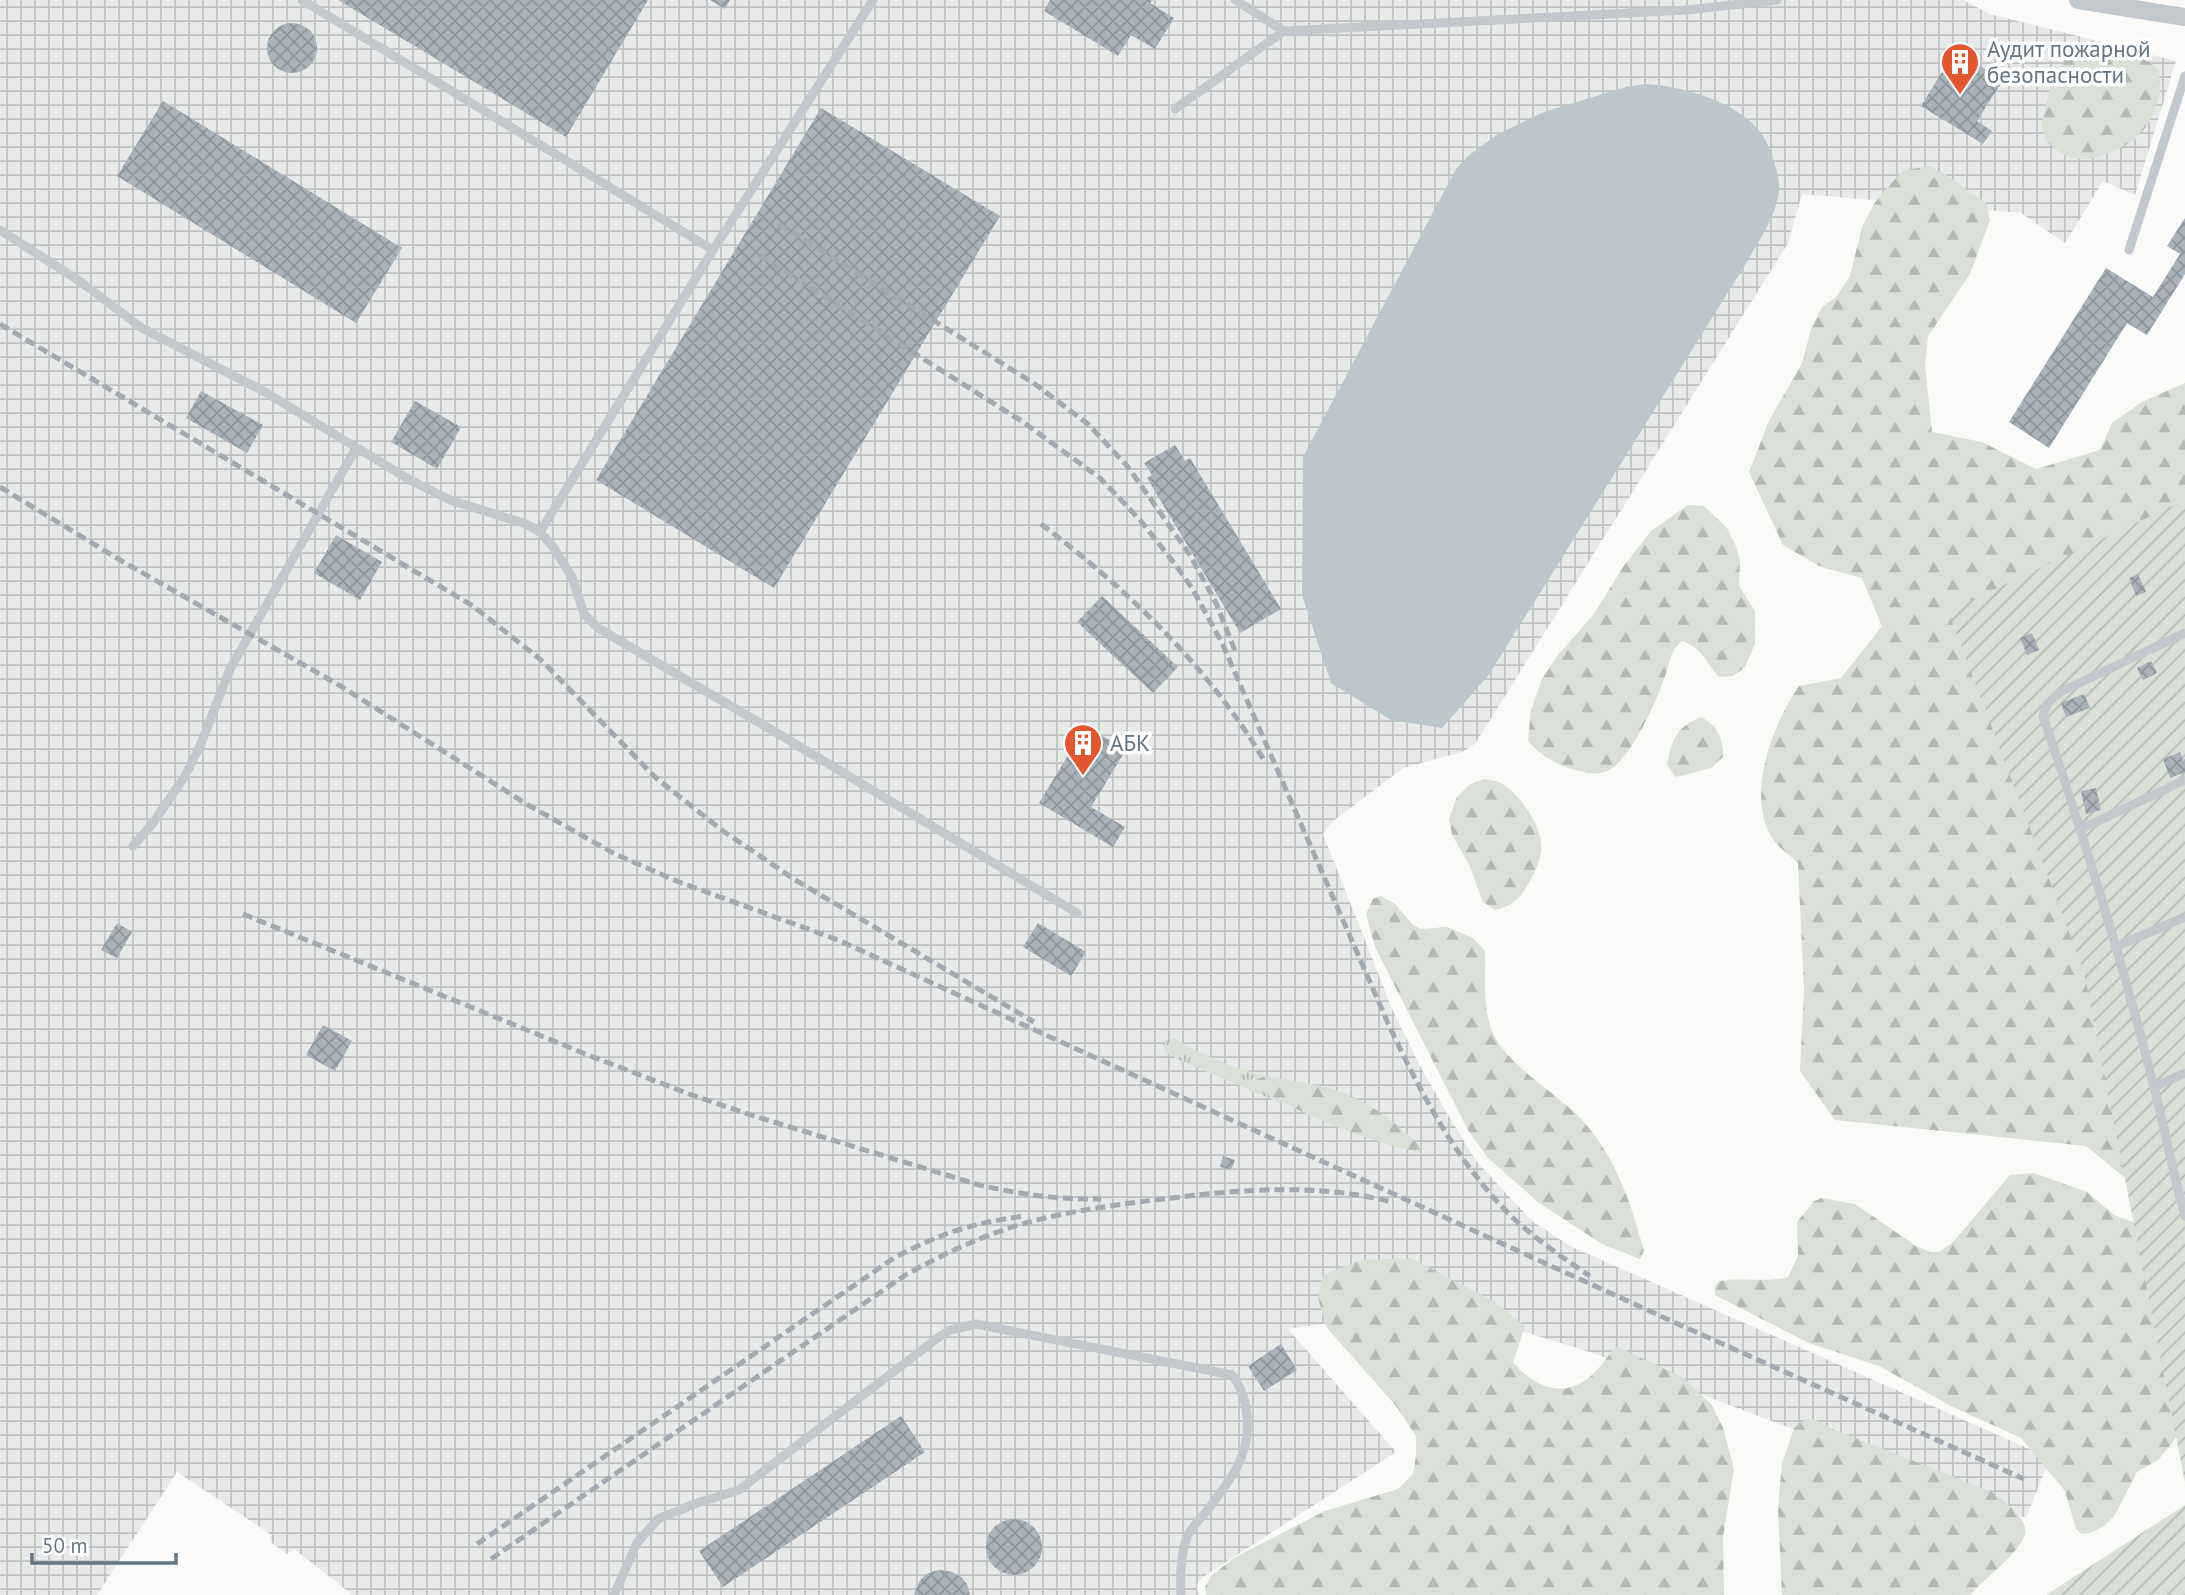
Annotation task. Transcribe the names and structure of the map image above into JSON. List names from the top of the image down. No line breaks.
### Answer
{"places":{"building":["Аудит пожарной безопасности","АБК"]},"scale_bar":"50 m"}
